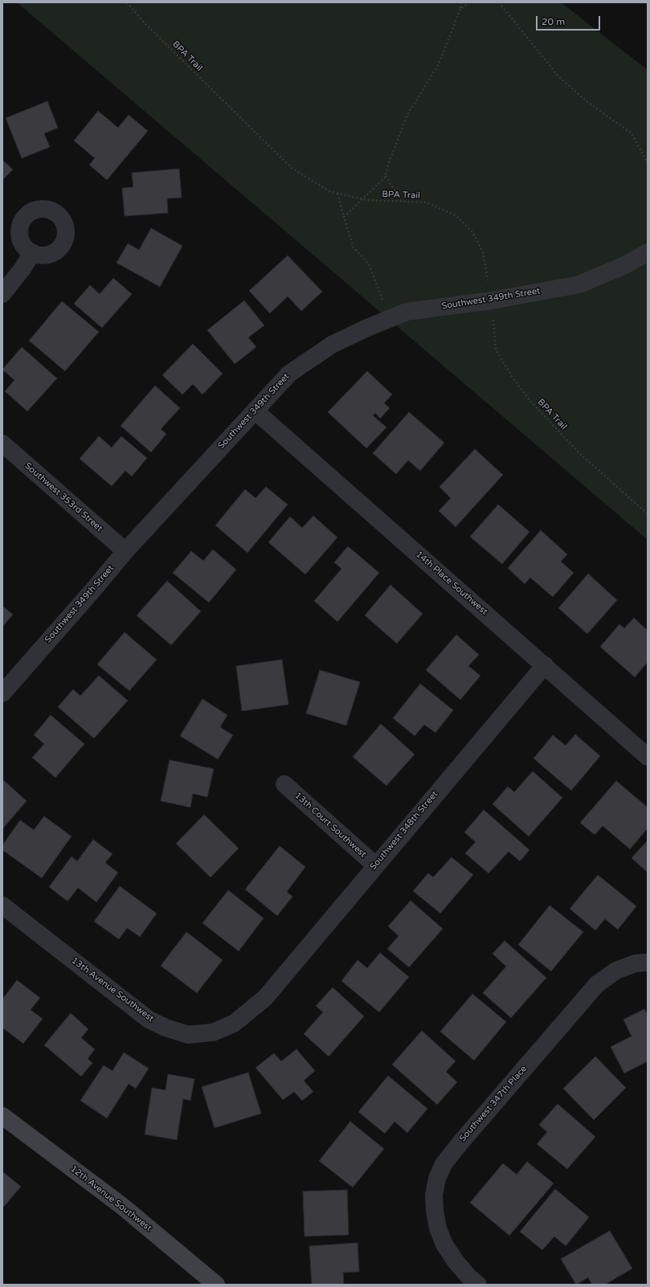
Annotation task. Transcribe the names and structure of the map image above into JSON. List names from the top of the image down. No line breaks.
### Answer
{"streets":{"street":["Southwest 349th Street","Southwest 353rd Street","14th Place Southwest","13th Court Southwest","Southwest 348th Street","13th Avenue Southwest","Southwest 347th Place","12th Avenue Southwest"],"path":["BPA Trail"]},"crossings":[["BPA Trail","Southwest 349th Street"],["Southwest 349th Street","Southwest 353rd Street"],["Southwest 349th Street","14th Place Southwest"],["14th Place Southwest","Southwest 348th Street"],["13th Court Southwest","Southwest 348th Street"],["Southwest 348th Street","13th Avenue Southwest"]],"scale_bar":"20 m"}
